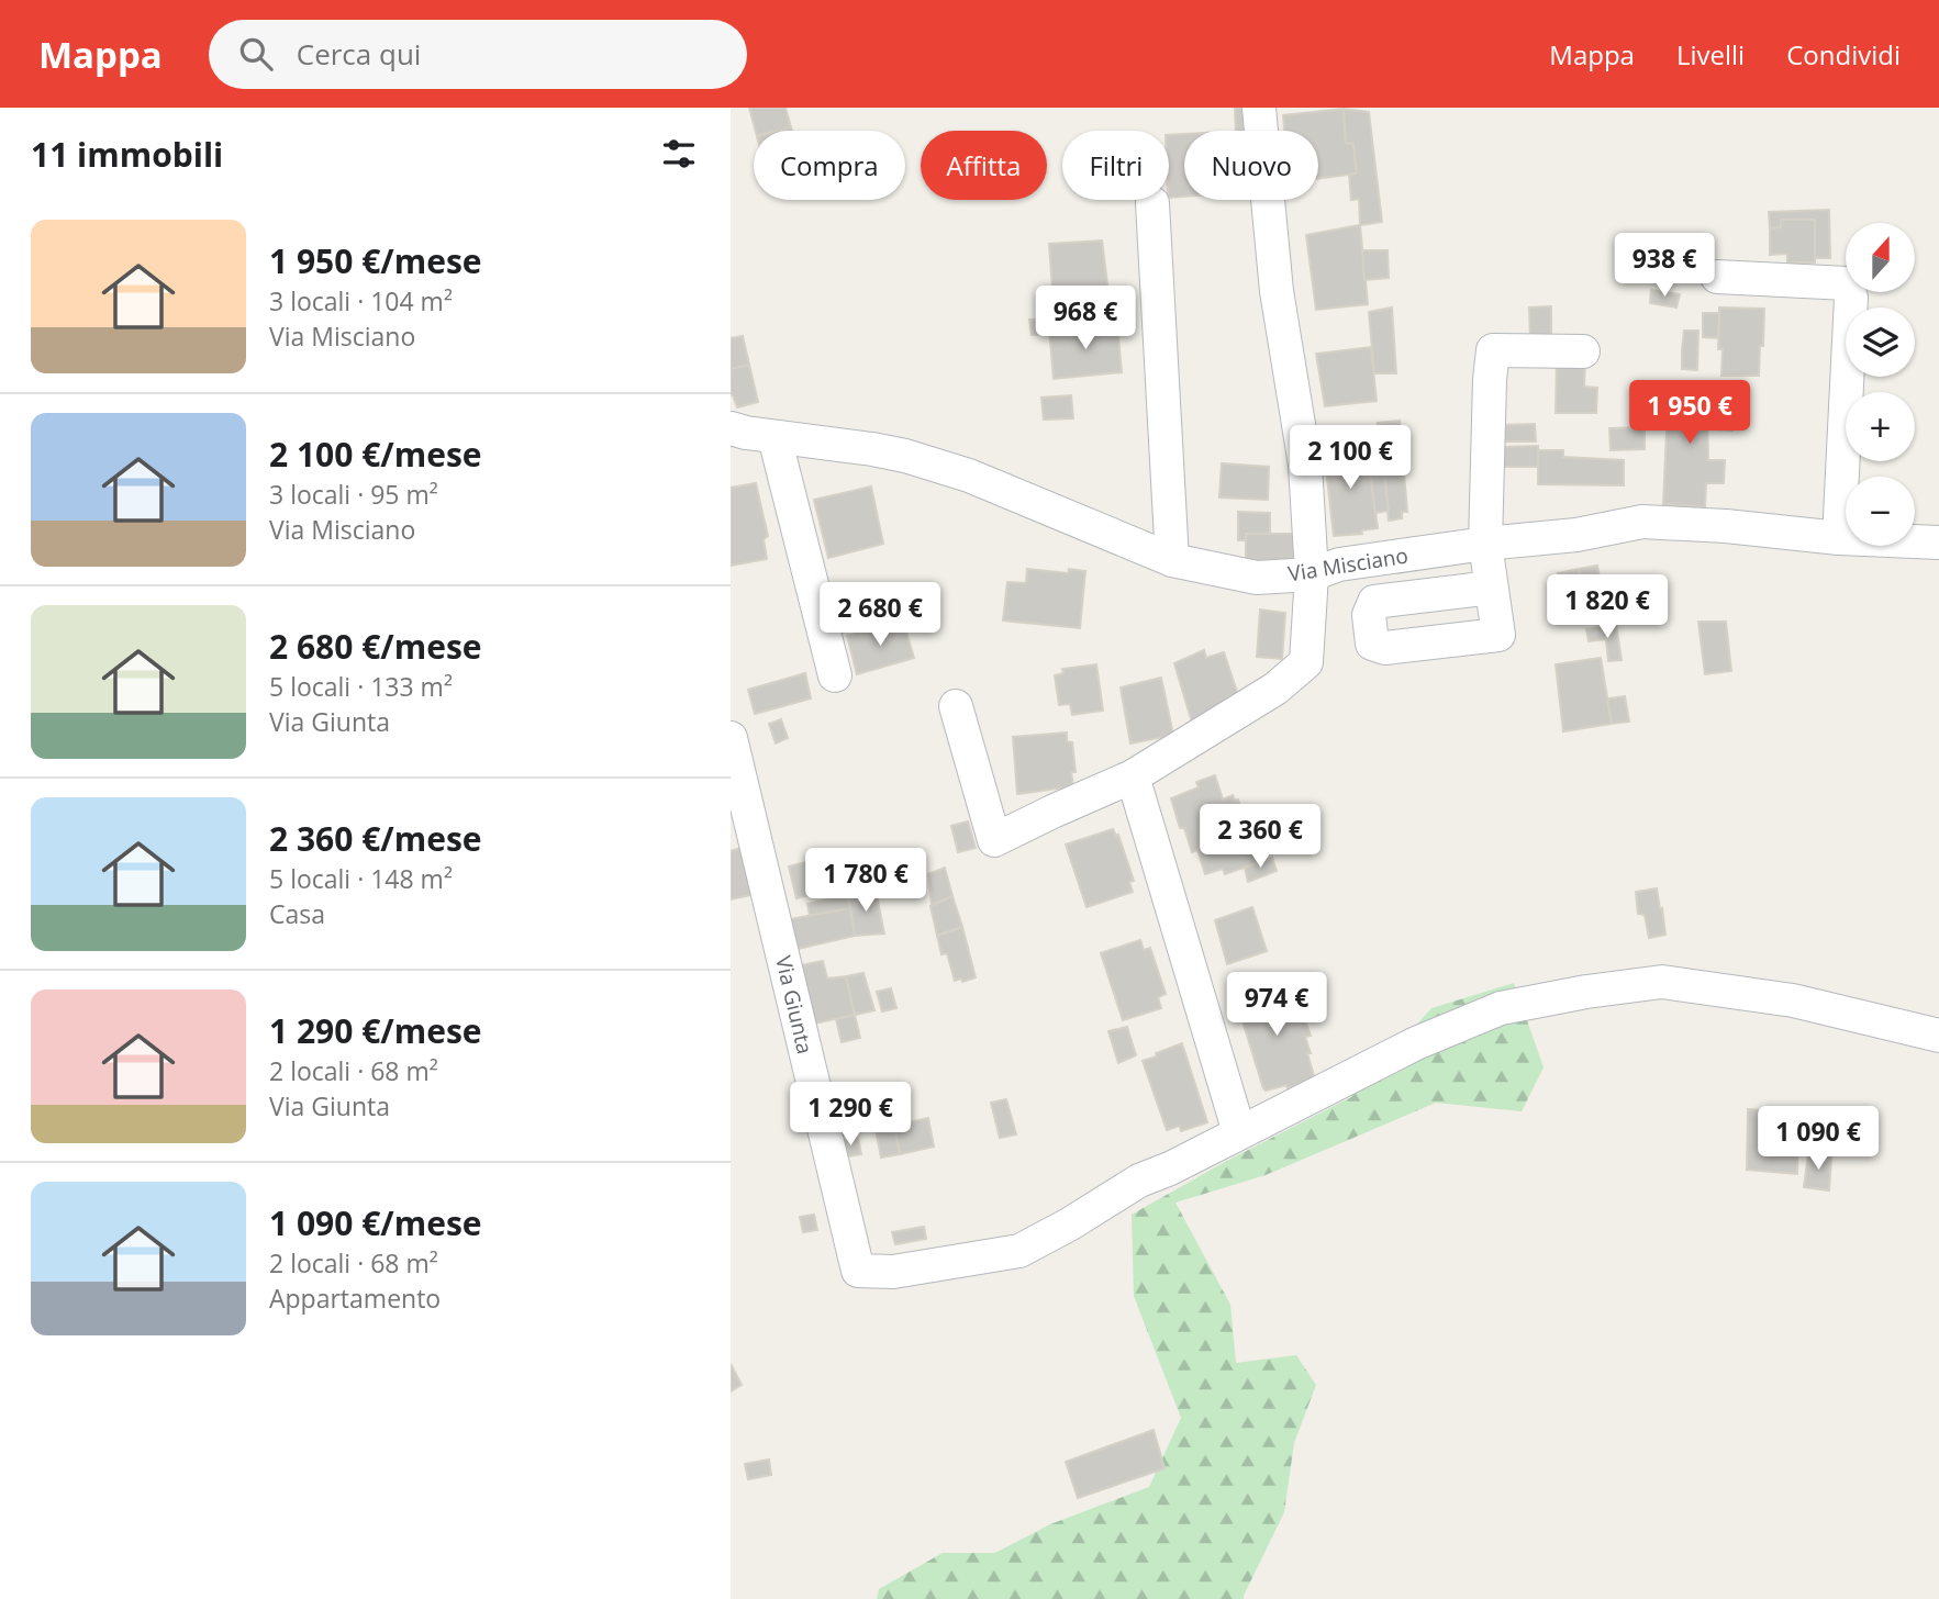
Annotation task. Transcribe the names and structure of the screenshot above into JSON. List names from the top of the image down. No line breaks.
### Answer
{"streets":{"street":["Via Misciano","Via Giunta"]},"north":"top","page":{"header":"Mappa","search":"Cerca qui","nav":["Mappa","Livelli","Condividi"],"heading":"11 immobili","chip":["Compra","Affitta","Filtri","Nuovo"],"list":[{"name":"1 950 €/mese","note":"3 locali · 104 m² · Via Misciano"},{"name":"2 100 €/mese","note":"3 locali · 95 m² · Via Misciano"},{"name":"2 680 €/mese","note":"5 locali · 133 m² · Via Giunta"},{"name":"2 360 €/mese","note":"5 locali · 148 m² · Casa"},{"name":"1 290 €/mese","note":"2 locali · 68 m² · Via Giunta"},{"name":"1 090 €/mese","note":"2 locali · 68 m² · Appartamento"}],"map_buttons":["+","−"],"price":["938 €","968 €","1 950 €","2 100 €","1 820 €","2 680 €","2 360 €","1 780 €","974 €","1 290 €","1 090 €"]}}
